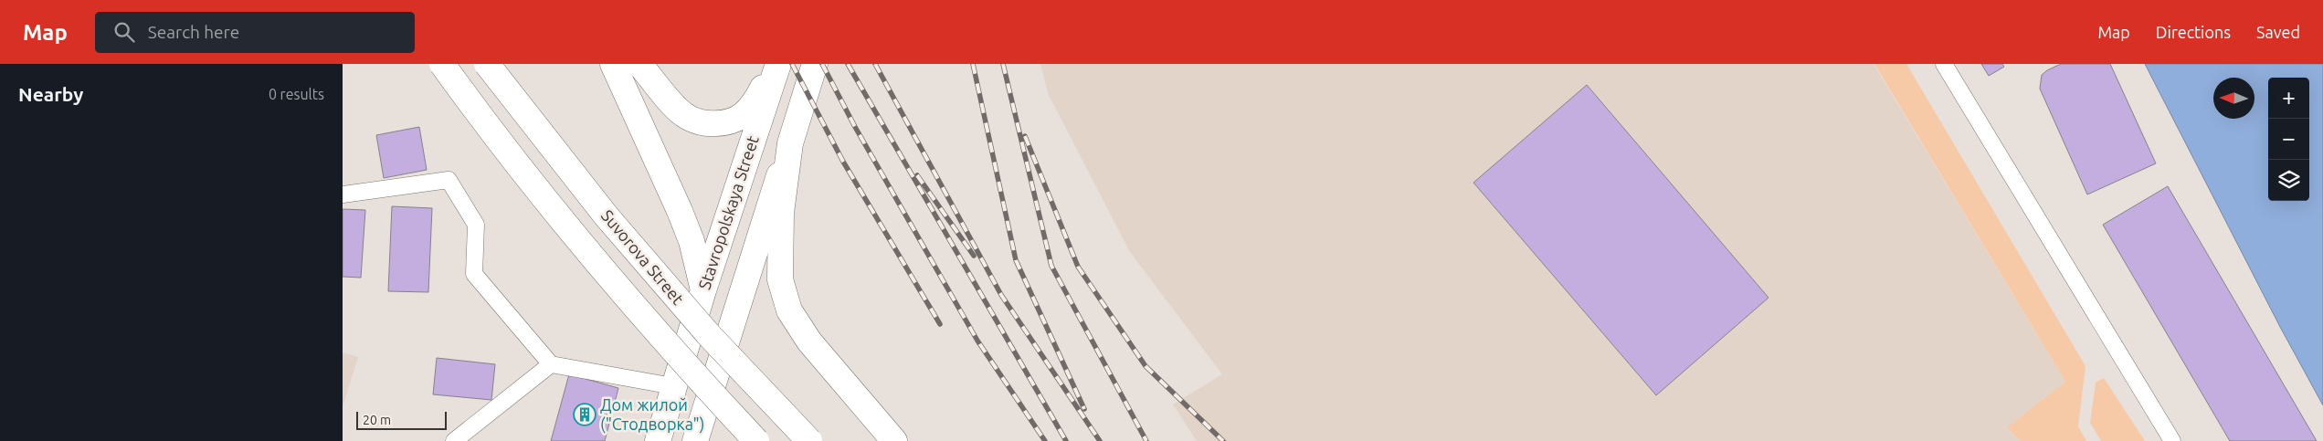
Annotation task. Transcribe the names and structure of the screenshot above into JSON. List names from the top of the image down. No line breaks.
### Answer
{"streets":{"main road":["Stavropolskaya Street","Suvorova Street"]},"places":{"building":["Дом жилой (\"Стодворка\")"]},"scale_bar":"20 m","north":"left","page":{"header":"Map","search":"Search here","nav":["Map","Directions","Saved"],"heading":["Nearby","0 results"],"map_buttons":["+","−"],"scale":"20 m"}}
